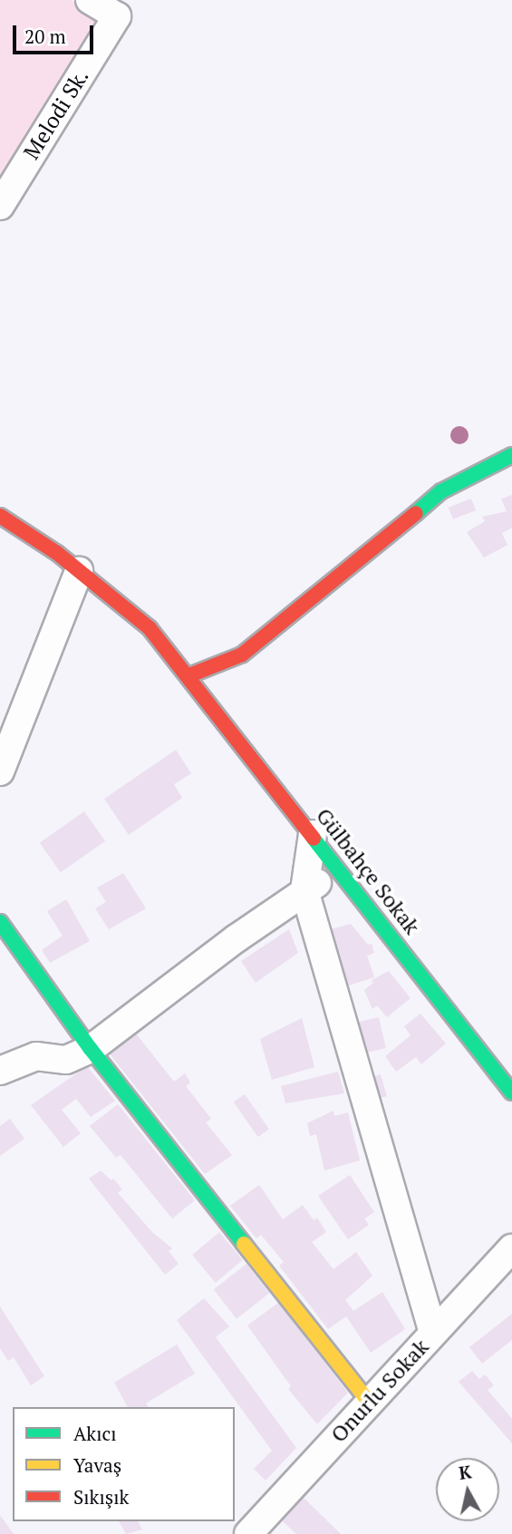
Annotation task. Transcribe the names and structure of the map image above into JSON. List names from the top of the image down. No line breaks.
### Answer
{"streets":{"street":["Melodi Sk.","Gülbahçe Sokak","Onurlu Sokak"]},"legend":["Akıcı","Yavaş","Sıkışık"],"scale_bar":"20 m","north":"top"}
